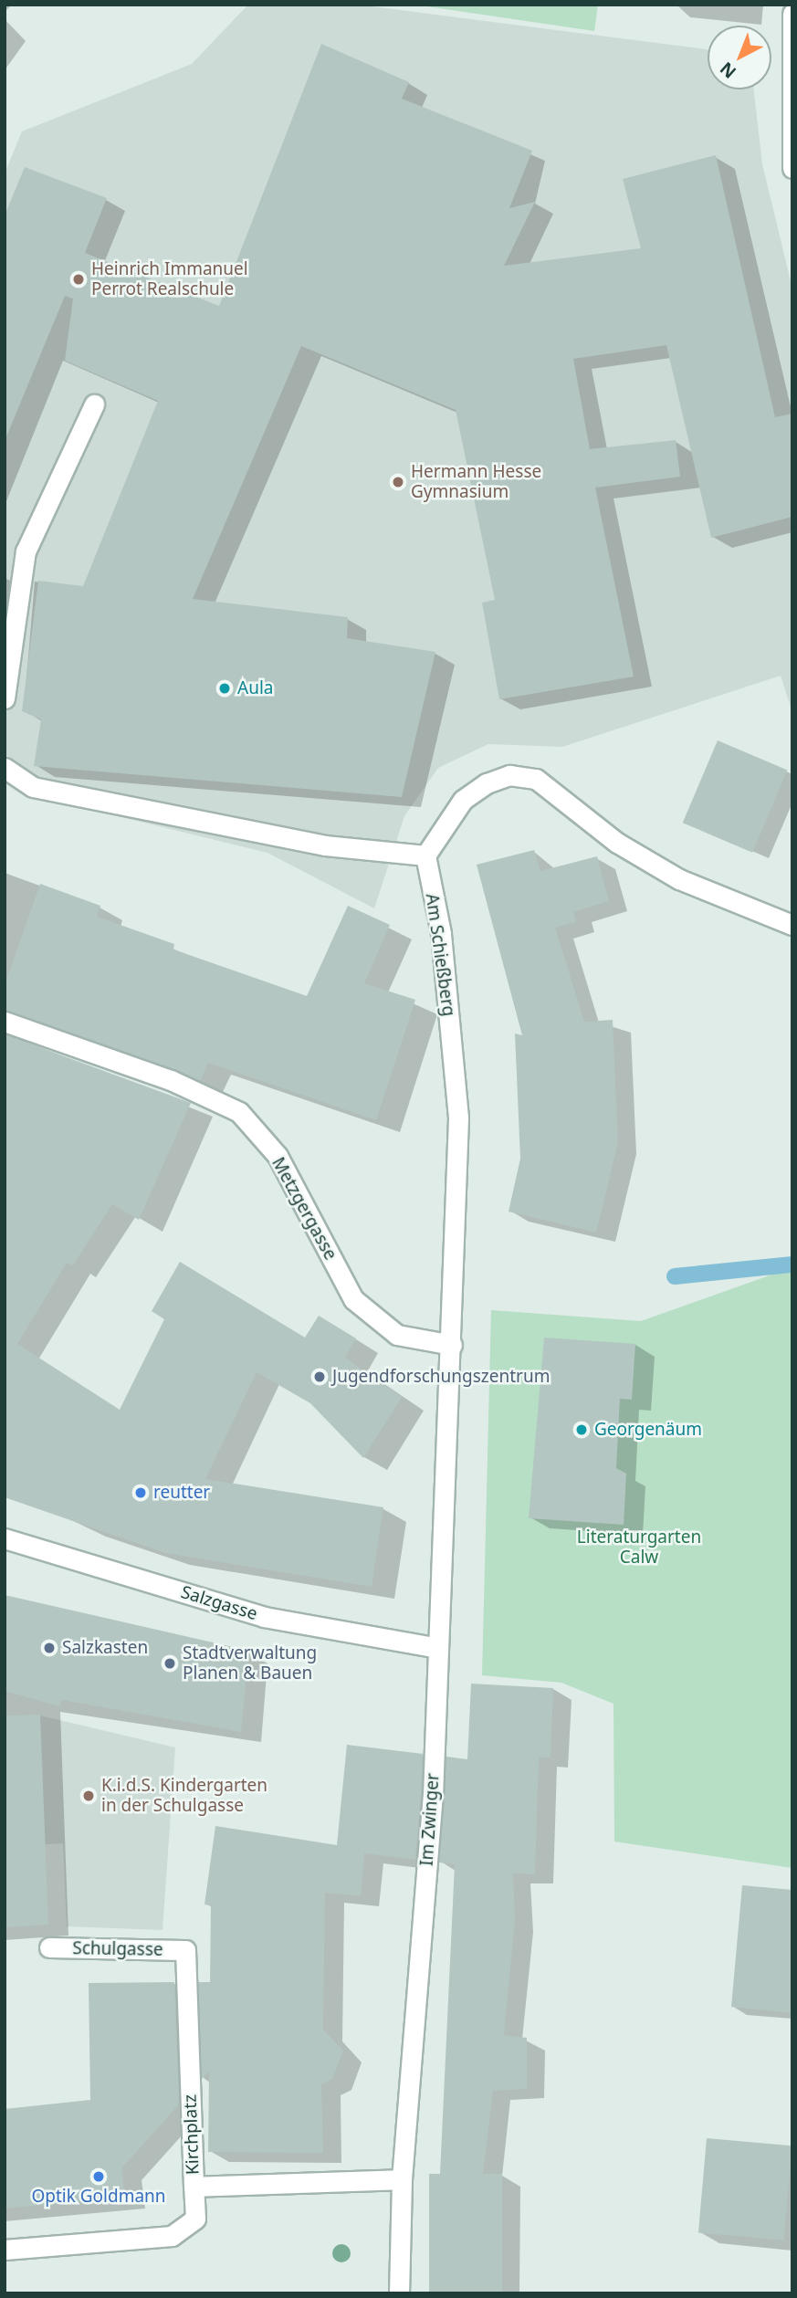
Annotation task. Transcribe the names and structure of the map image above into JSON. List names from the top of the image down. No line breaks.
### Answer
{"streets":{"street":["Am Schießberg","Metzgergasse","Salzgasse","Im Zwinger","Schulgasse","Kirchplatz"]},"crossings":[["Am Schießberg","Metzgergasse"],["Am Schießberg","Im Zwinger"],["Metzgergasse","Im Zwinger"],["Salzgasse","Im Zwinger"],["Im Zwinger","Kirchplatz"],["Schulgasse","Kirchplatz"]],"parks":["Literaturgarten Calw"],"places":["Heinrich Immanuel Perrot Realschule","Hermann Hesse Gymnasium","Aula","Jugendforschungszentrum","Georgenäum","reutter","Salzkasten","Stadtverwaltung Planen & Bauen","K.i.d.S. Kindergarten in der Schulgasse","Optik Goldmann"],"north":"bottom left"}
